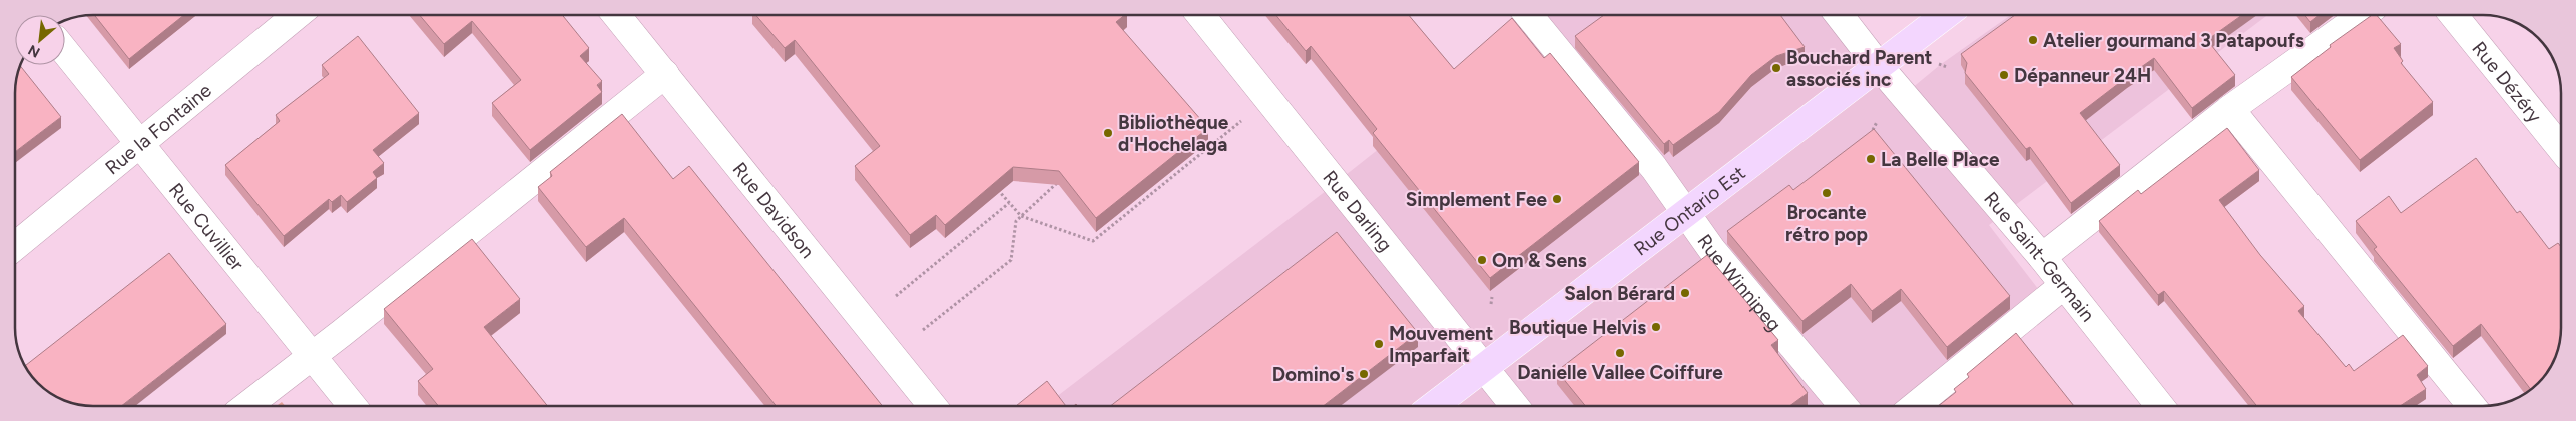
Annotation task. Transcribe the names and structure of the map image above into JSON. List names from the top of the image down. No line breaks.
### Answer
{"streets":{"main road":["Rue Ontario Est"],"street":["Rue Dézéry","Rue la Fontaine","Rue Davidson","Rue Darling","Rue Cuvillier","Rue Saint-Germain","Rue Winnipeg"]},"crossings":[["Rue la Fontaine","Rue Cuvillier"],["Rue Darling","Rue Ontario Est"],["Rue Ontario Est","Rue Saint-Germain"],["Rue Ontario Est","Rue Winnipeg"]],"places":["Atelier gourmand 3 Patapoufs","Bouchard Parent associés inc","Dépanneur 24H","Bibliothèque d'Hochelaga","La Belle Place","Brocante rétro pop","Simplement Fee","Om & Sens","Salon Bérard","Boutique Helvis","Mouvement Imparfait","Danielle Vallee Coiffure","Domino's"],"north":"bottom left"}
